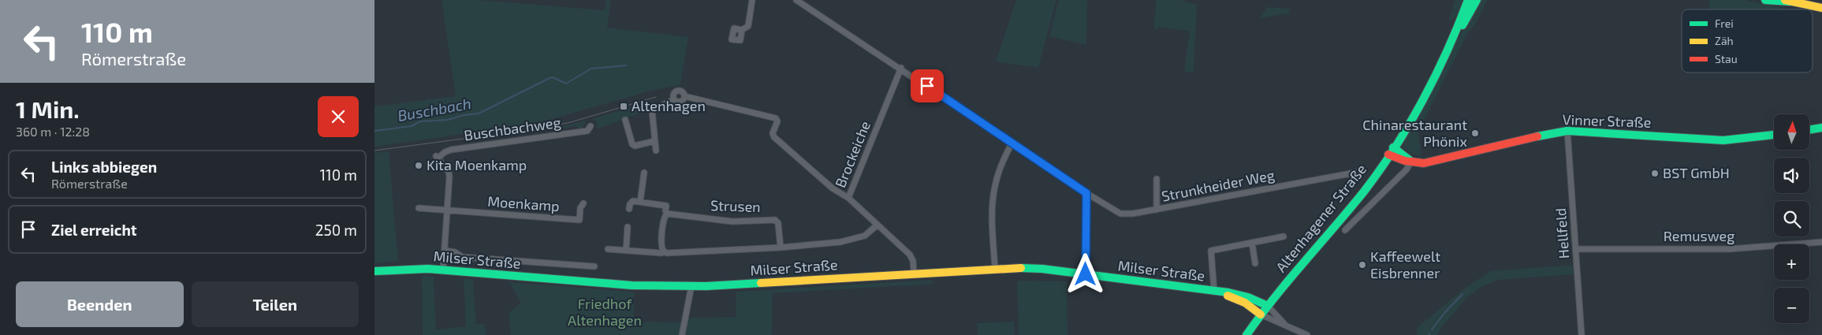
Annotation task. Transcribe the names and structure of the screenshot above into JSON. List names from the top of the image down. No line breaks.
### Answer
{"streets":{"main road":["Vinner Straße","Altenhagener Straße","Milser Straße"],"street":["Buschbachweg","Brockeiche","Strunkheider Weg","Moenkamp","Strusen","Hellfeld","Remusweg"]},"crossings":[["Vinner Straße","Altenhagener Straße"],["Vinner Straße","Hellfeld"],["Buschbachweg","Moenkamp"],["Brockeiche","Strunkheider Weg"],["Brockeiche","Milser Straße"],["Altenhagener Straße","Milser Straße"],["Hellfeld","Remusweg"]],"water":["Buschbach"],"parks":["Friedhof Altenhagen"],"places":{"transit":["Altenhagen"],"other":["Chinarestaurant Phönix","Kita Moenkamp","BST GmbH","Kaffeewelt Eisbrenner"]},"legend":["Frei","Zäh","Stau"],"north":"top","page":{"turn":["110 m","Römerstraße"],"heading":["1 Min.","360 m · 12:28"],"map_buttons":["+","−"],"list":[{"name":"Links abbiegen","note":"Römerstraße","value":"110 m"},{"name":"Ziel erreicht","value":"250 m"}],"buttons":["Beenden","Teilen"]}}
